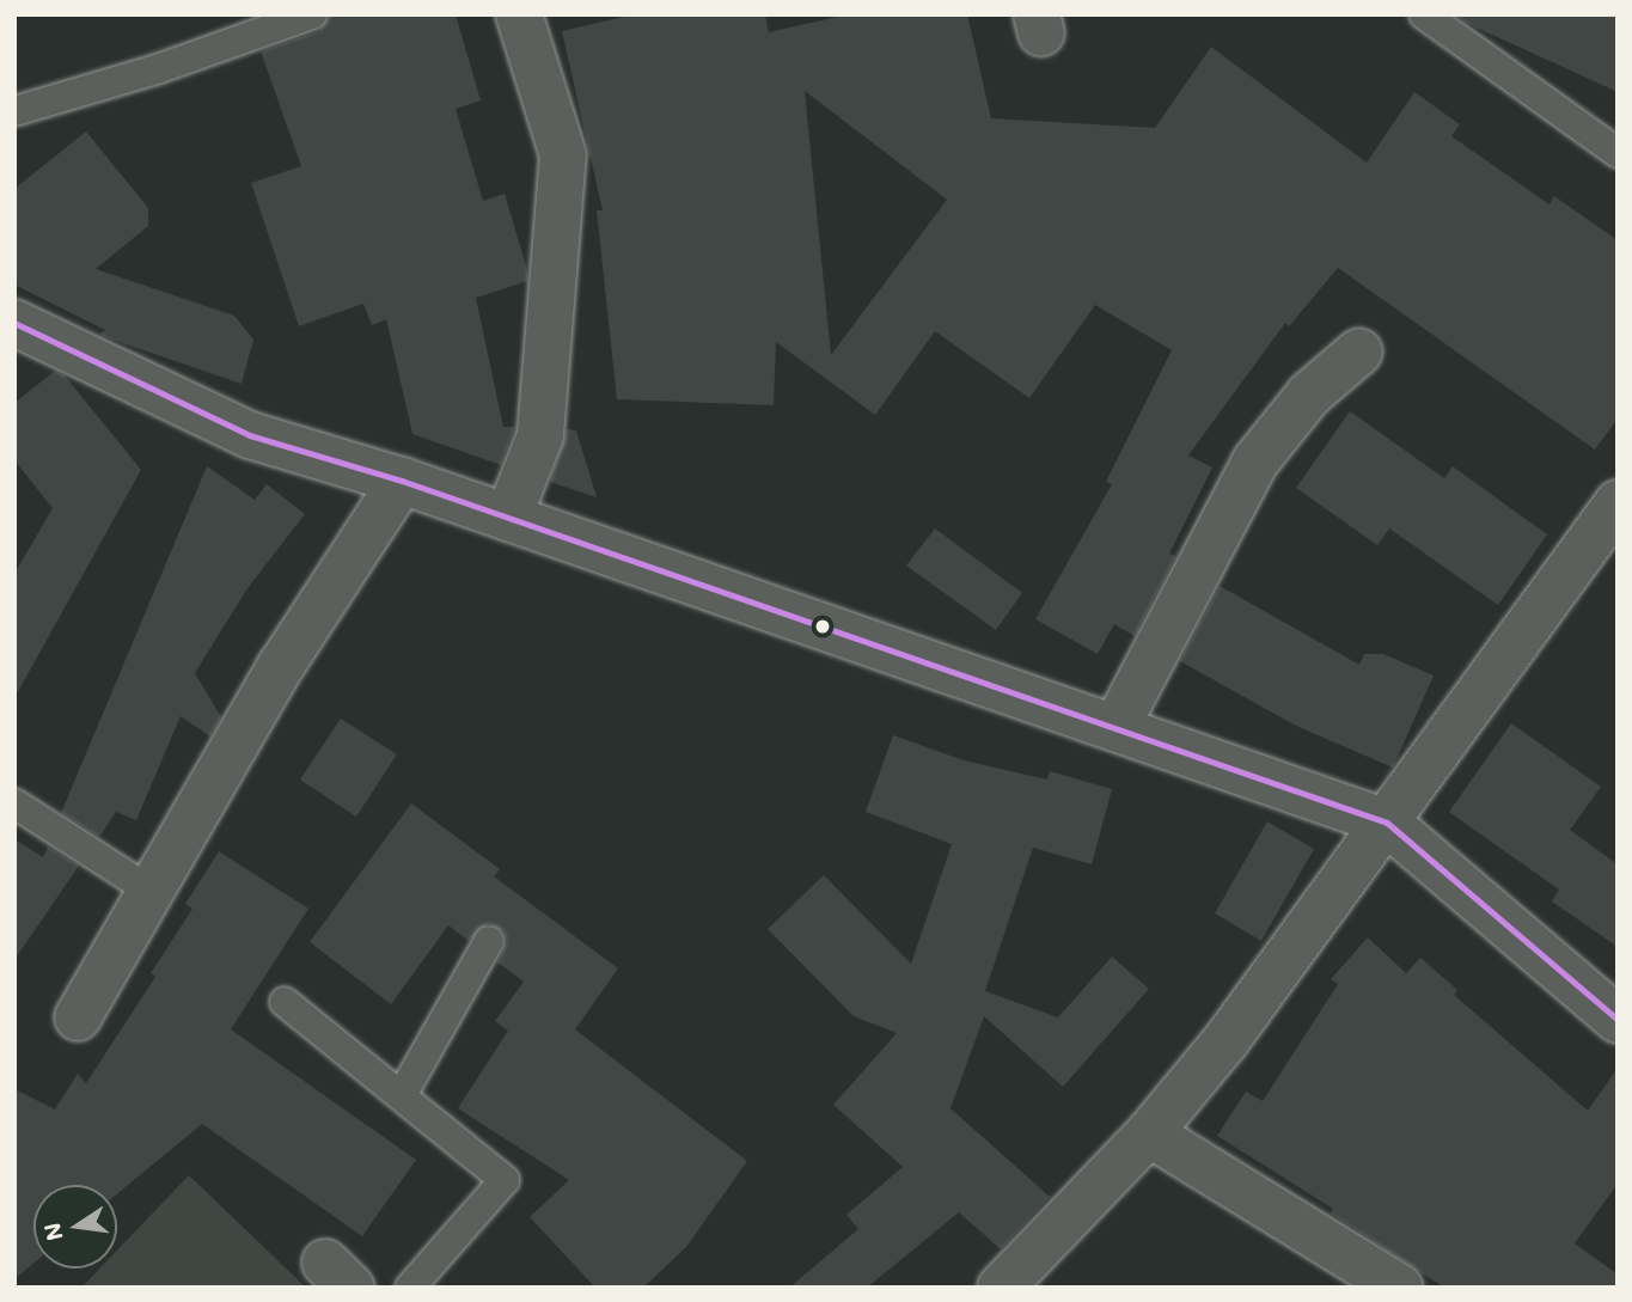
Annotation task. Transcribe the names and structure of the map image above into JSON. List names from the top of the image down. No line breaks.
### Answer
{"north":"left"}
